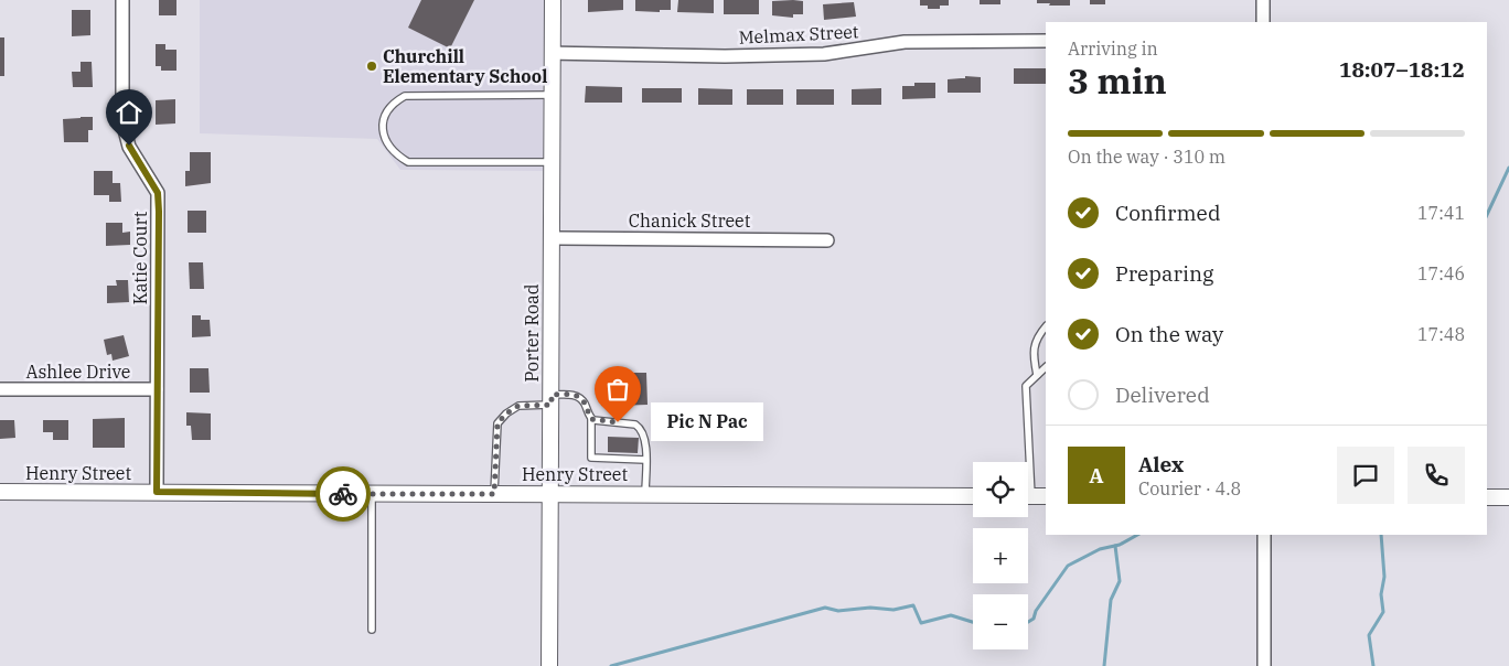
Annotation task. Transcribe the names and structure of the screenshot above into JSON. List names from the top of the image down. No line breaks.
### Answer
{"streets":{"street":["Melmax Street","Chanick Street","Katie Court","Porter Road","Ashlee Drive","Henry Street"]},"crossings":[["Melmax Street","Porter Road"],["Chanick Street","Porter Road"],["Katie Court","Ashlee Drive"],["Katie Court","Henry Street"],["Porter Road","Henry Street"]],"places":["Churchill Elementary School","Pic N Pac"],"page":{"heading":["3 min","Arriving in","18:07–18:12"],"panel":["Alex","Courier · 4.8"],"bar":"On the way · 310 m","list":[["Confirmed","17:41"],["Preparing","17:46"],["On the way","17:48"],"Delivered"],"bubble":"Pic N Pac","round":"A","map_buttons":["+","−"]}}
